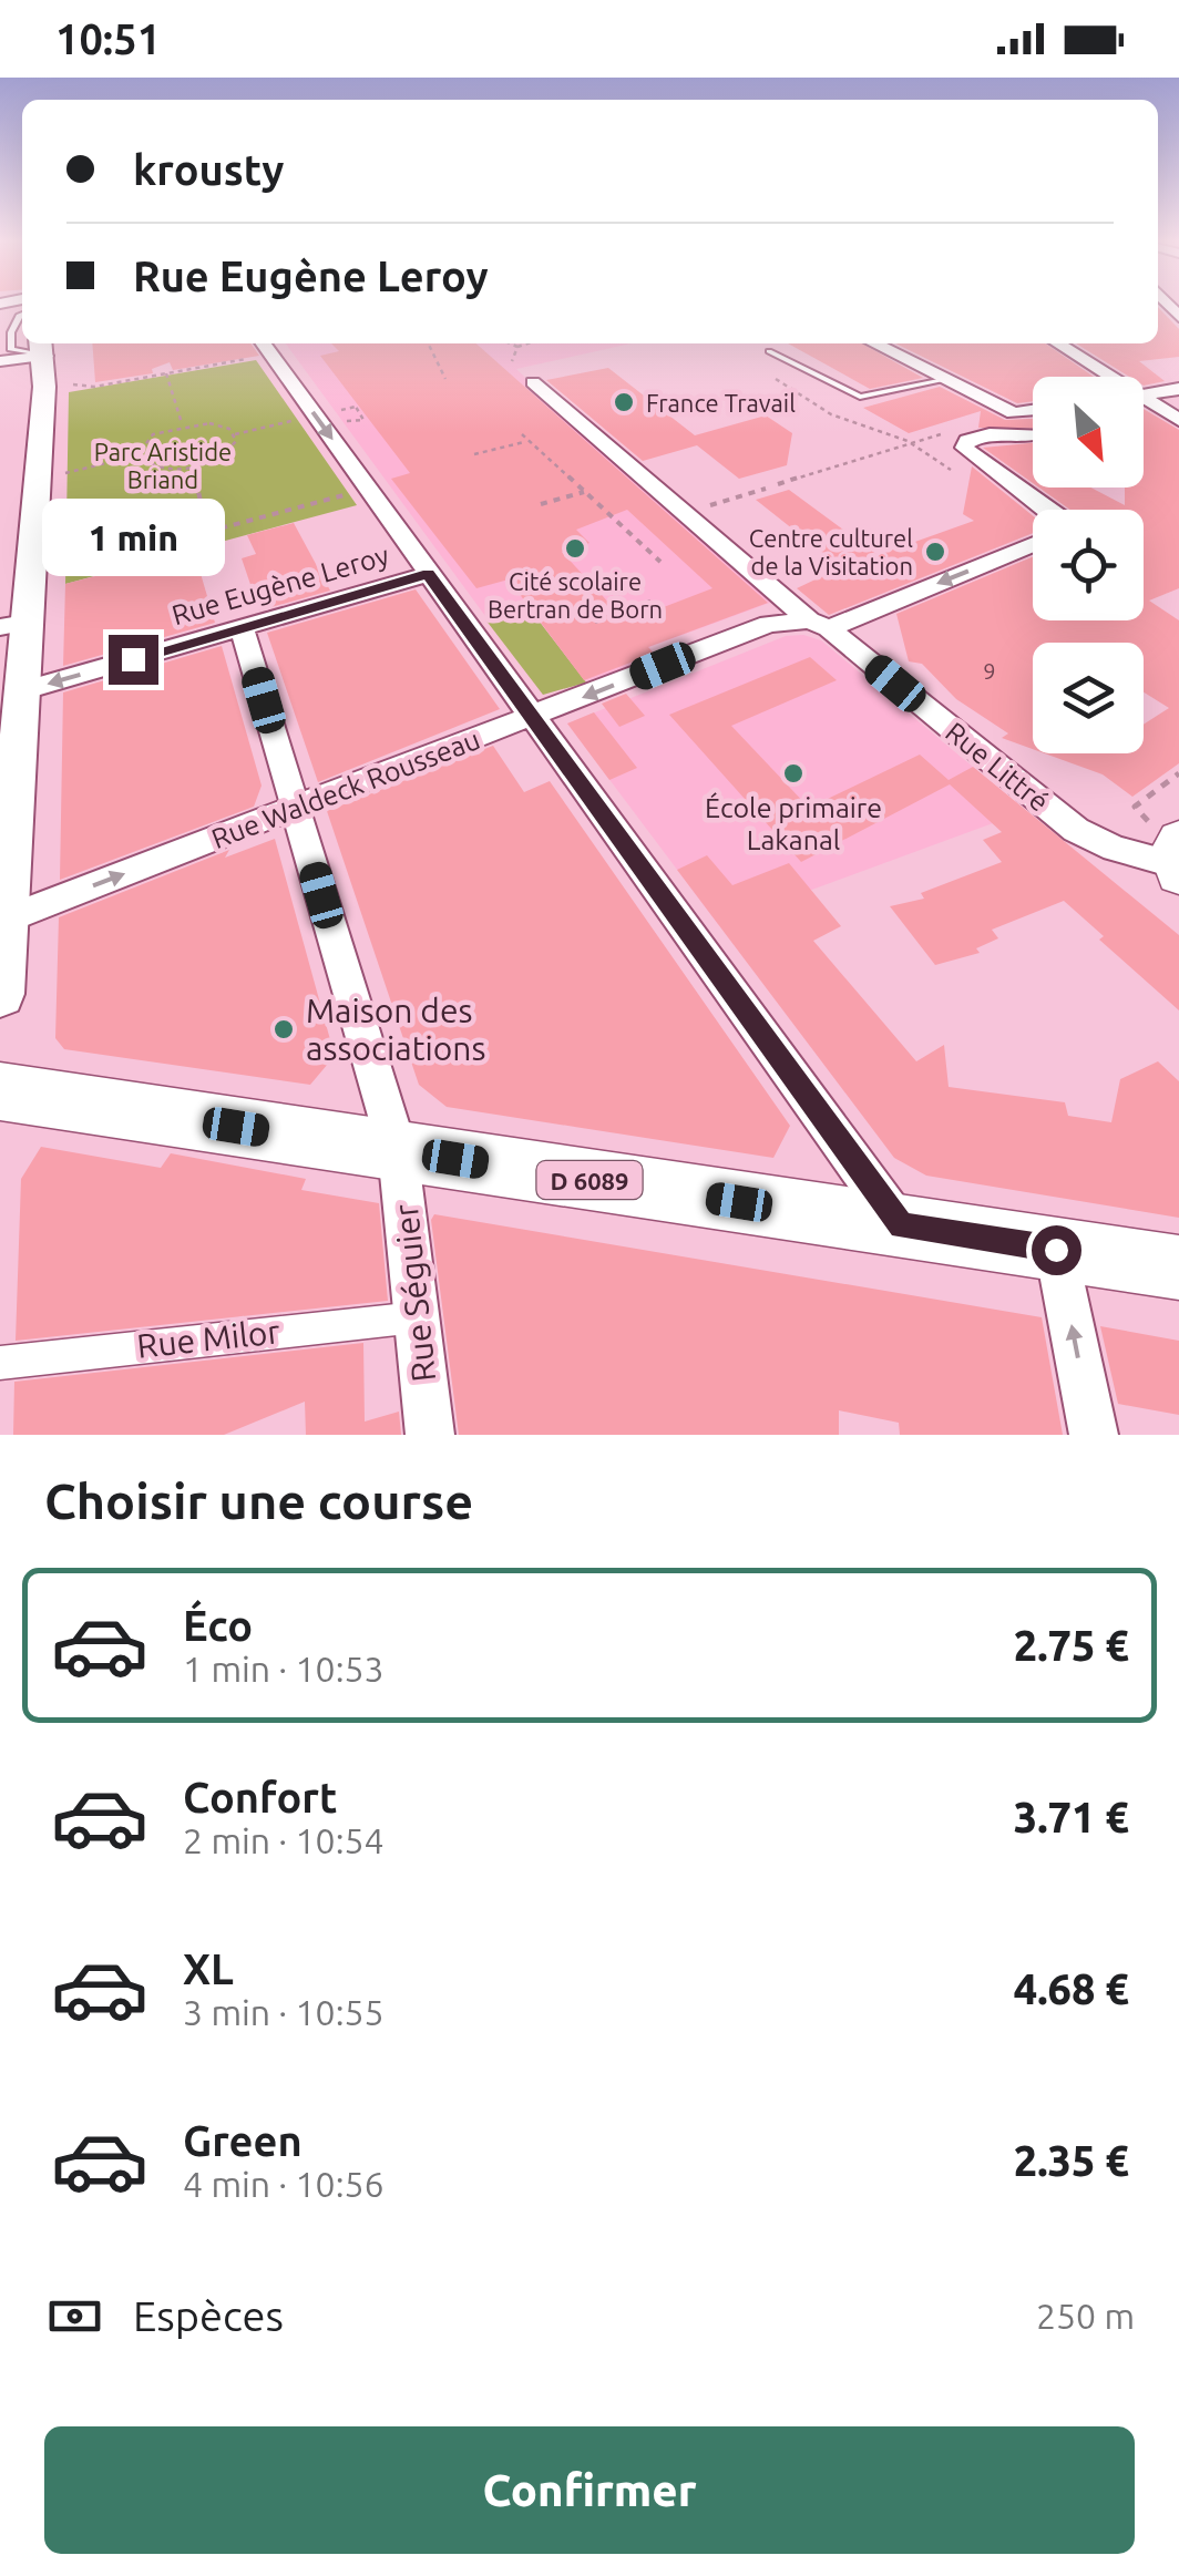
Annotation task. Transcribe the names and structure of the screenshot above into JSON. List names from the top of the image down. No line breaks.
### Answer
{"streets":{"main road":["D 6089"],"street":["Rue Eugène Leroy","Rue Littré","Rue Waldeck Rousseau","Rue Séguier","Rue Milor"]},"crossings":[["Rue Eugène Leroy","Rue Séguier"],["Rue Littré","Rue Waldeck Rousseau"],["Rue Waldeck Rousseau","Rue Séguier"],["D 6089","Rue Séguier"],["Rue Séguier","Rue Milor"]],"one_way":["Rue Eugène Leroy"],"parks":["Parc Aristide Briand"],"places":["France Travail","Cité scolaire Bertran de Born","Centre culturel de la Visitation","École primaire Lakanal","Maison des associations"],"house_numbers":["9"],"north":"bottom right","page":{"status":"10:51","banner":["krousty","Rue Eugène Leroy"],"bubble":"1 min","heading":"Choisir une course","list":[{"name":"Éco","note":"1 min · 10:53","value":"2.75 €"},{"name":"Confort","note":"2 min · 10:54","value":"3.71 €"},{"name":"XL","note":"3 min · 10:55","value":"4.68 €"},{"name":"Green","note":"4 min · 10:56","value":"2.35 €"}],"pay":["Espèces","250 m"],"buttons":"Confirmer"}}
